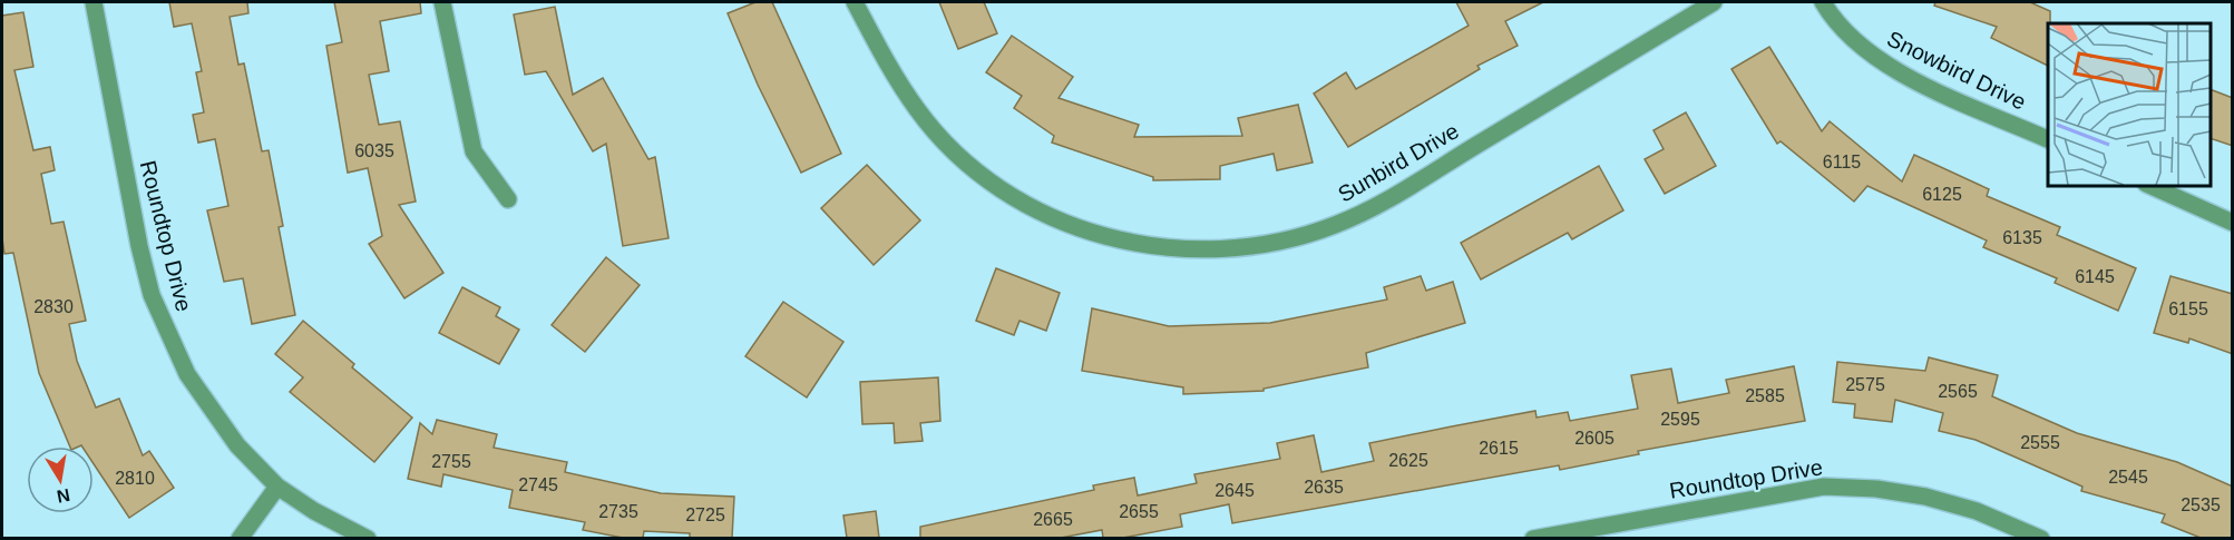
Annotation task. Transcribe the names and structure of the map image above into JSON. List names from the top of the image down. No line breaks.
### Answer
{"streets":{"street":["Snowbird Drive","Sunbird Drive","Roundtop Drive"]},"house_numbers":["6035","6115","6125","6135","6145","2830","6155","2575","2565","2585","2595","2605","2555","2615","2625","2755","2545","2810","2745","2635","2645","2535","2735","2655","2725","2665"],"north":"bottom"}
